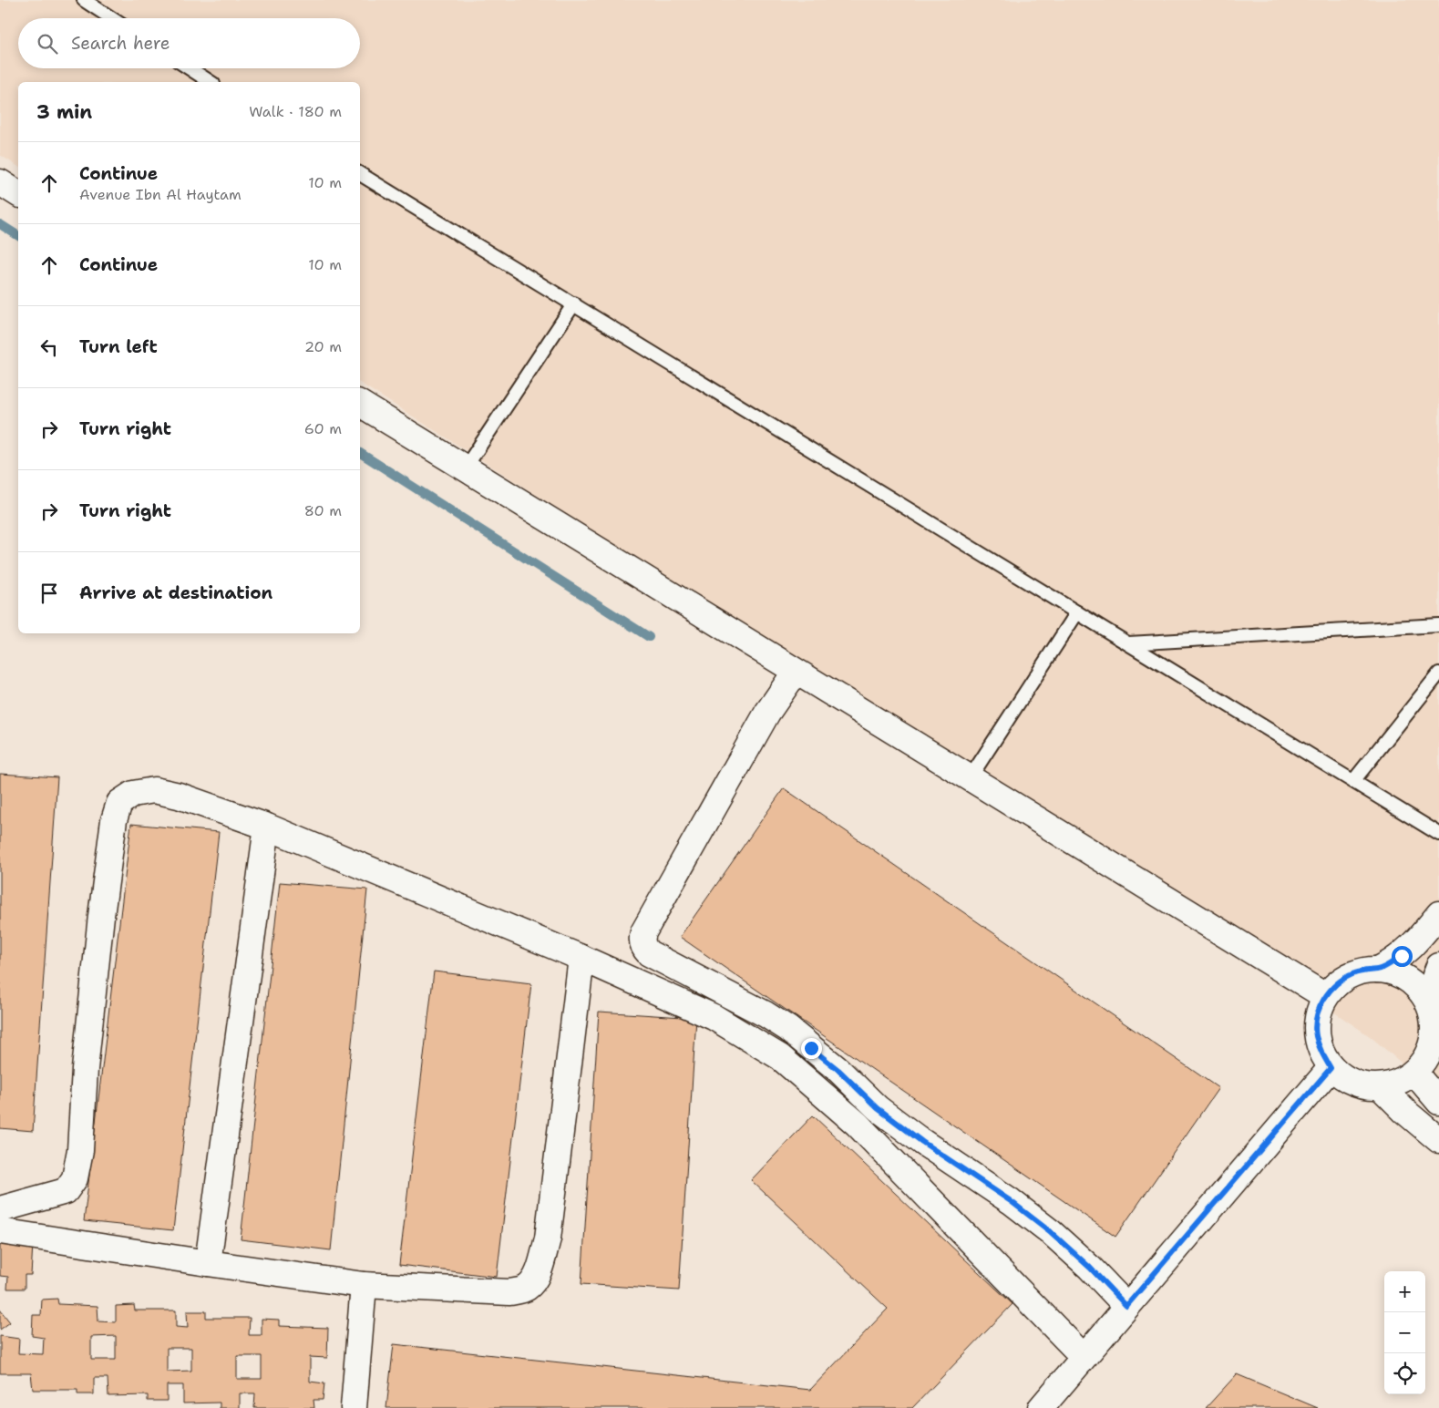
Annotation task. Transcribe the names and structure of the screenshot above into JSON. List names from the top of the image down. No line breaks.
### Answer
{"page":{"search":"Search here","heading":["3 min","Walk · 180 m"],"list":[["Continue","Avenue Ibn Al Haytam","10 m"],["Continue","10 m"],["Turn left","20 m"],["Turn right","60 m"],["Turn right","80 m"],"Arrive at destination"],"map_buttons":["+","−"]}}
